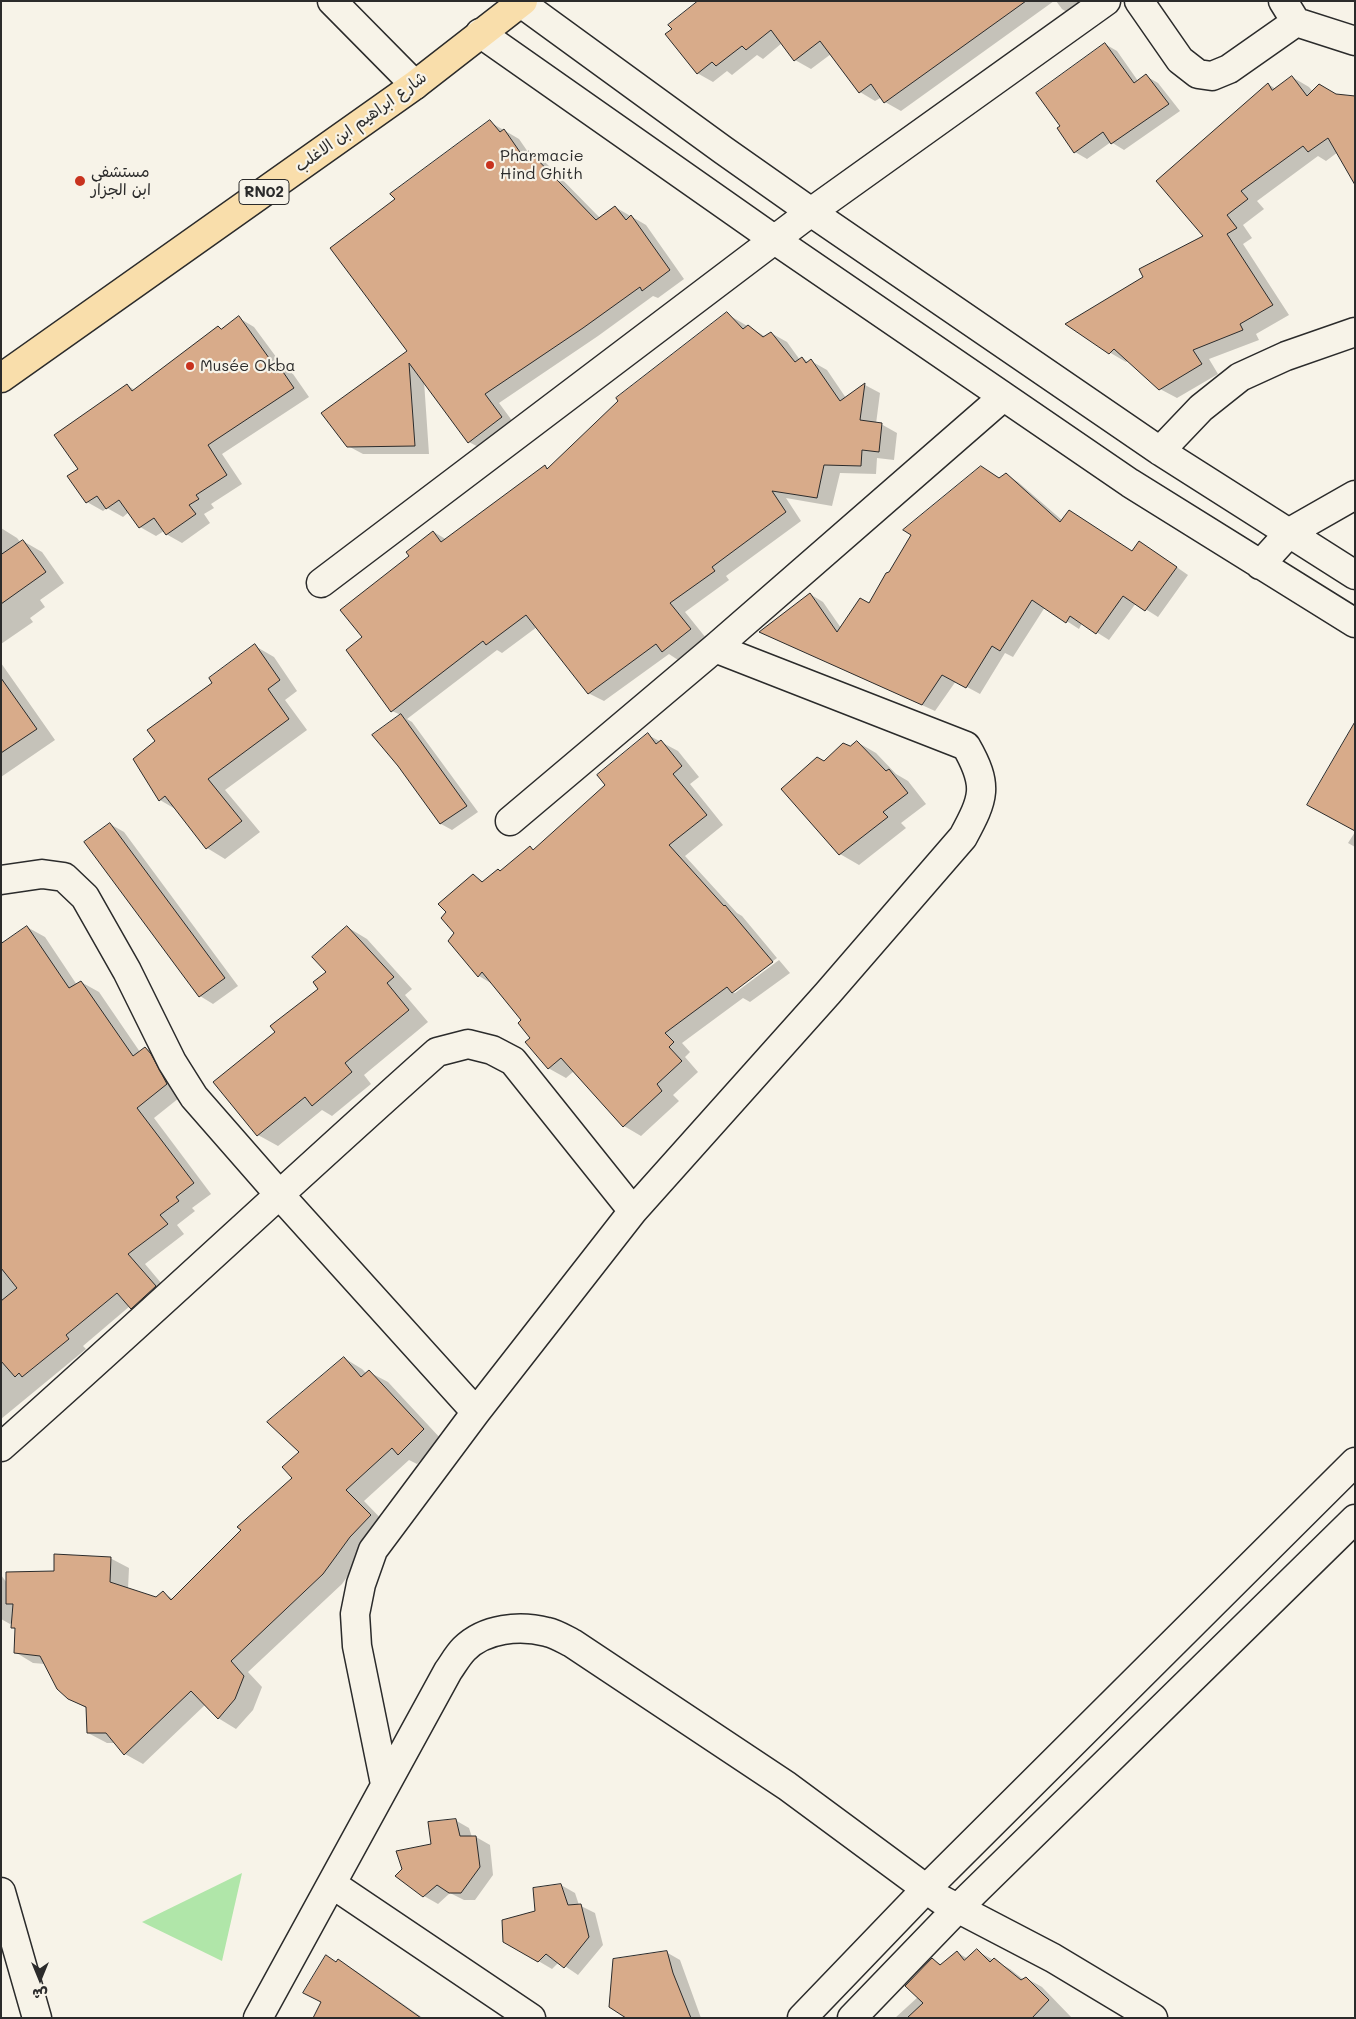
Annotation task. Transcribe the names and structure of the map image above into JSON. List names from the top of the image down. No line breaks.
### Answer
{"streets":{"main road":["شارع ابراهيم ابن الاغلب","RN02"]},"places":["Pharmacie Hind Ghith","مستشفى ابن الجزار","Musée Okba"],"north":"bottom"}
